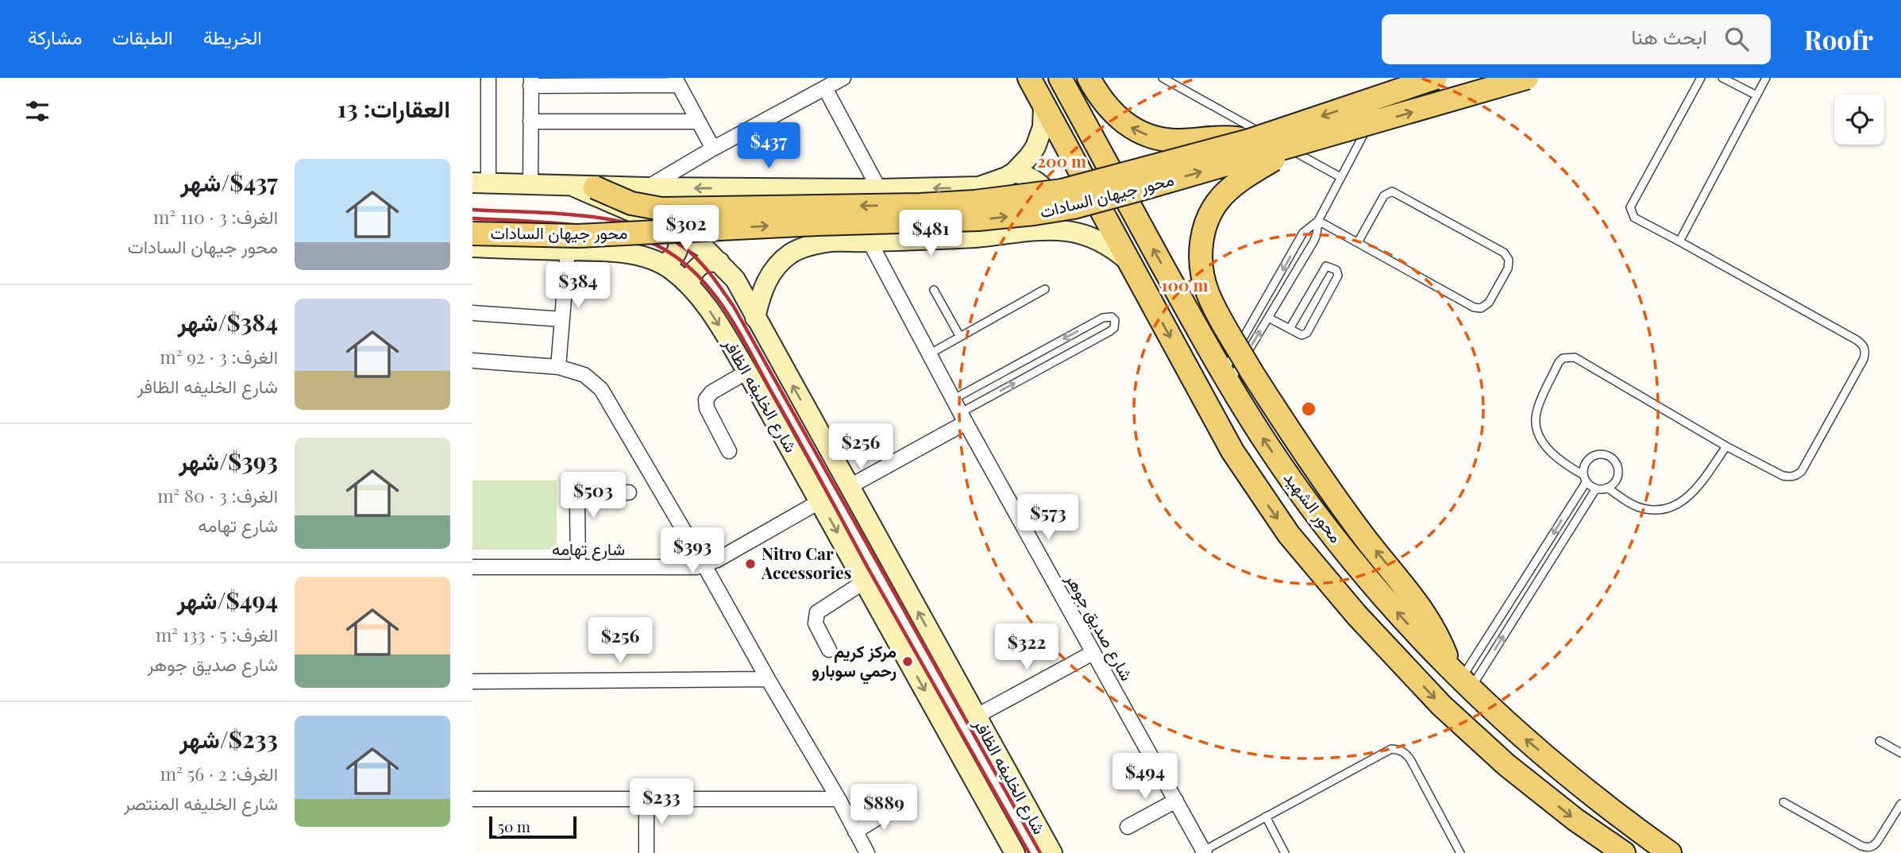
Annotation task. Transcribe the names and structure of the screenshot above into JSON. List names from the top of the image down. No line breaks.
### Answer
{"streets":{"main road":["محور جيهان السادات","محور الشهيد"],"street":["شارع الخليفه الظافر","شارع تهامه","شارع صديق جوهر"]},"crossings":[["محور جيهان السادات","شارع الخليفه الظافر"],["شارع الخليفه الظافر","شارع تهامه"]],"places":["Nitro Car Accessories","مركز كريم رحمي سوبارو"],"scale_bar":"50 m","page":{"header":"Roofr","search":"ابحث هنا","nav":["الخريطة","الطبقات","مشاركة"],"heading":"العقارات: 13","price":["$437","$302","$481","$384","$256","$503","$573","$393","$256","$322","$494","$233","$889"],"list":[{"name":"$437/شهر","note":"الغرف: 3 · 110 m² · محور جيهان السادات"},{"name":"$384/شهر","note":"الغرف: 3 · 92 m² · شارع الخليفه الظافر"},{"name":"$393/شهر","note":"الغرف: 3 · 80 m² · شارع تهامه"},{"name":"$494/شهر","note":"الغرف: 5 · 133 m² · شارع صديق جوهر"},{"name":"$233/شهر","note":"الغرف: 2 · 56 m² · شارع الخليفه المنتصر"}],"scale":"50 m"},"rings":["200 m","100 m"]}
